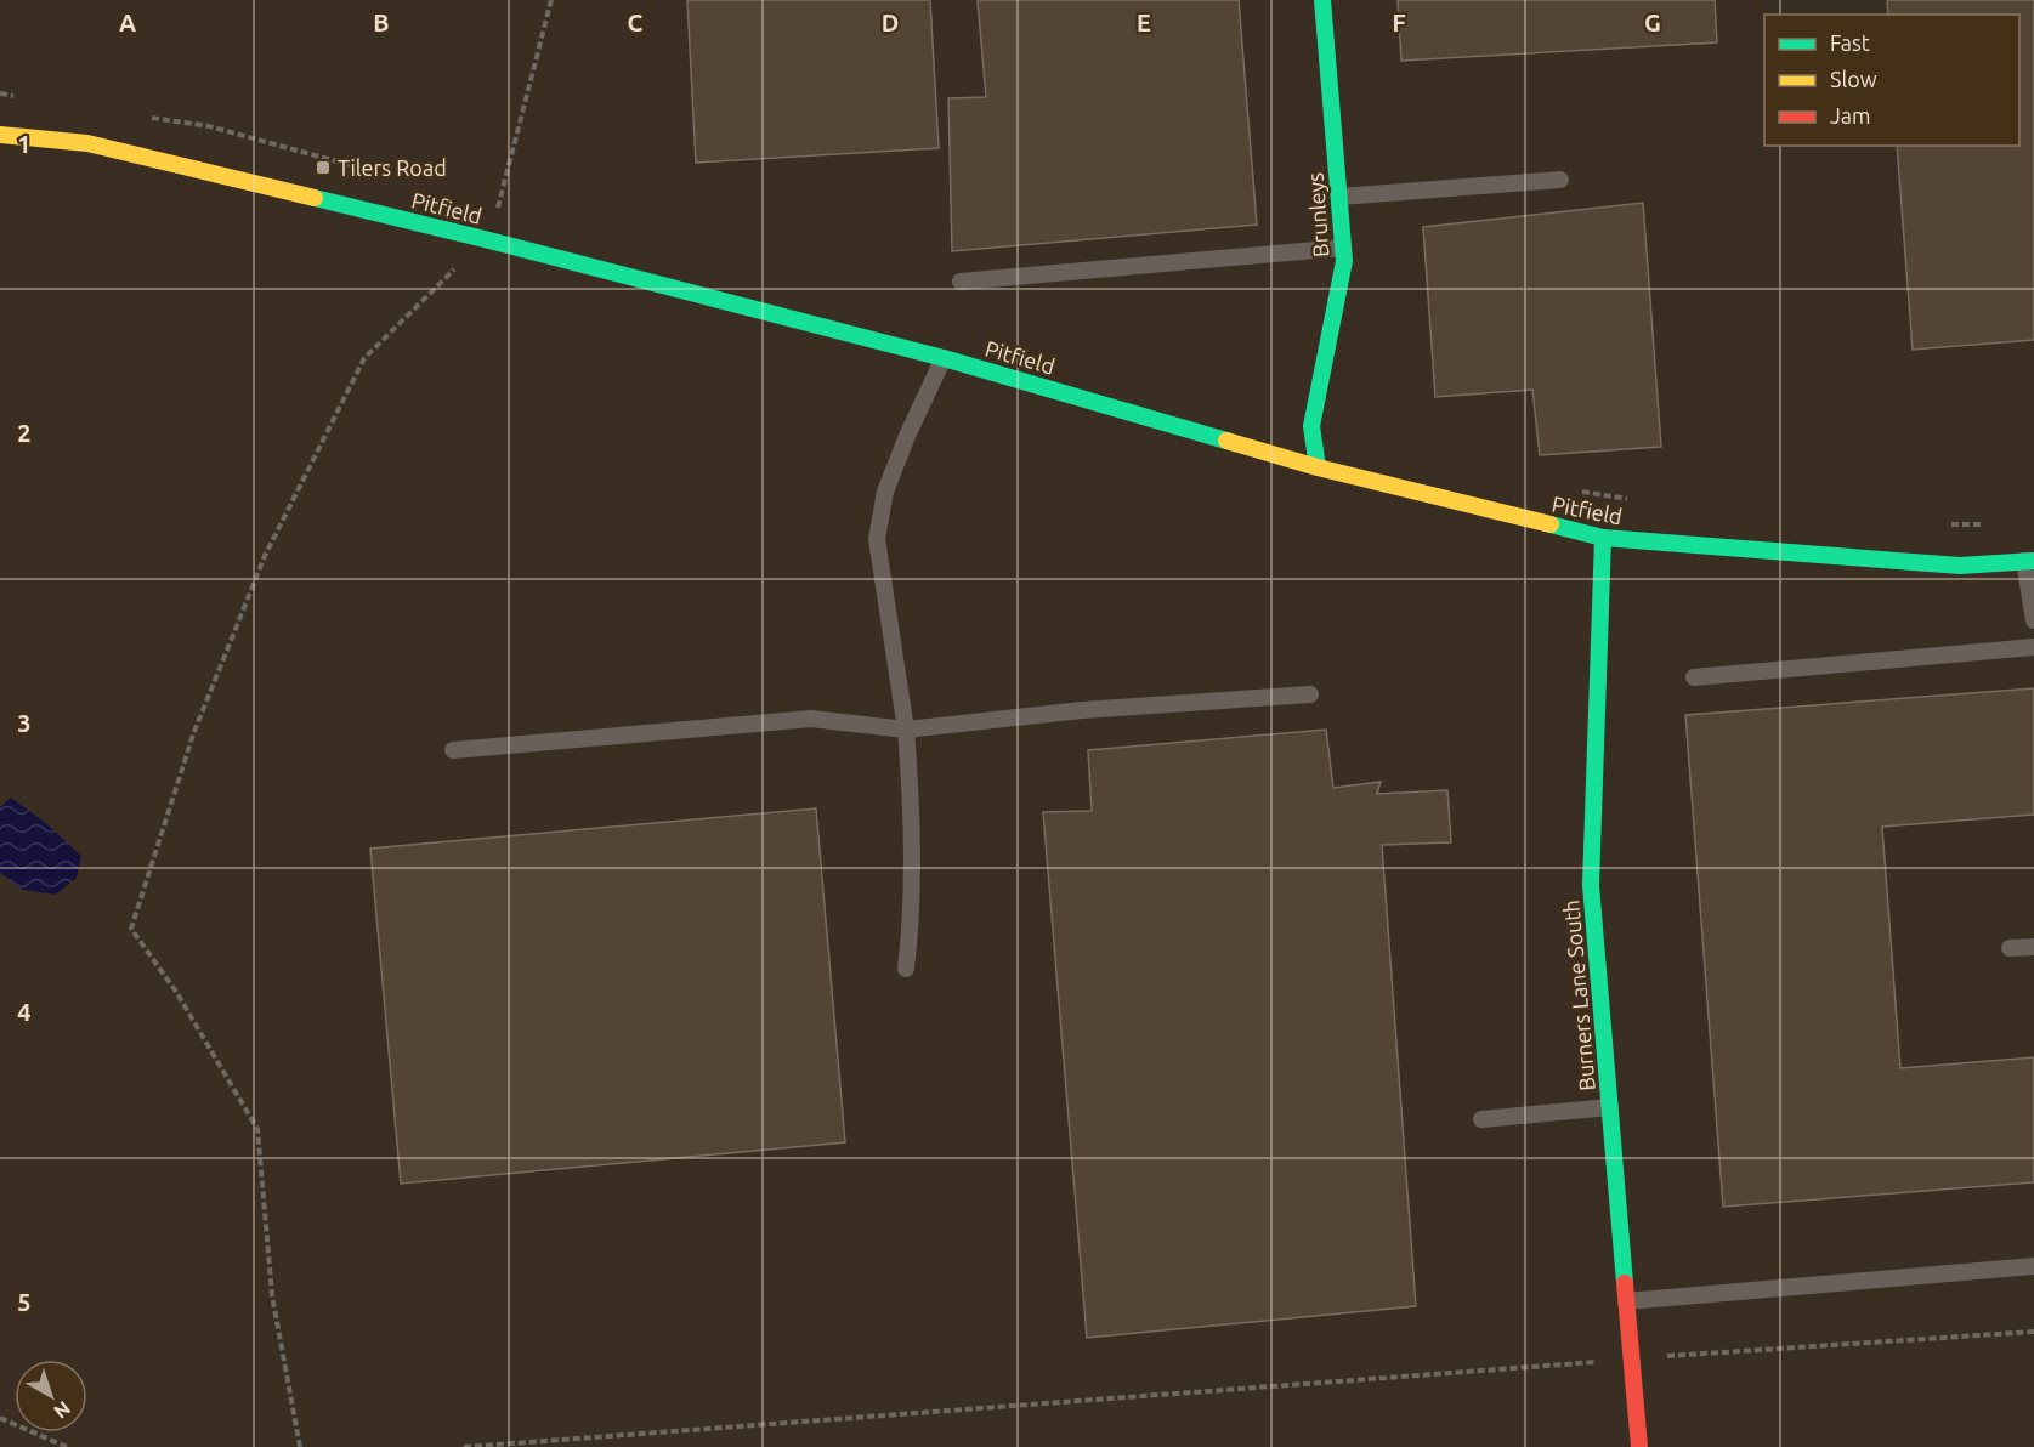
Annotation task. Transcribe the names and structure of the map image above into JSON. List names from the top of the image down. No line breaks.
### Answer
{"streets":{"street":["Pitfield","Brunleys","Burners Lane South"]},"crossings":[["Pitfield","Brunleys"],["Pitfield","Burners Lane South"]],"places":{"transit":["Tilers Road"]},"legend":["Fast","Slow","Jam"],"north":"bottom right","grid":{"columns":["A","B","C","D","E","F","G"],"rows":["1","2","3","4","5"]}}
